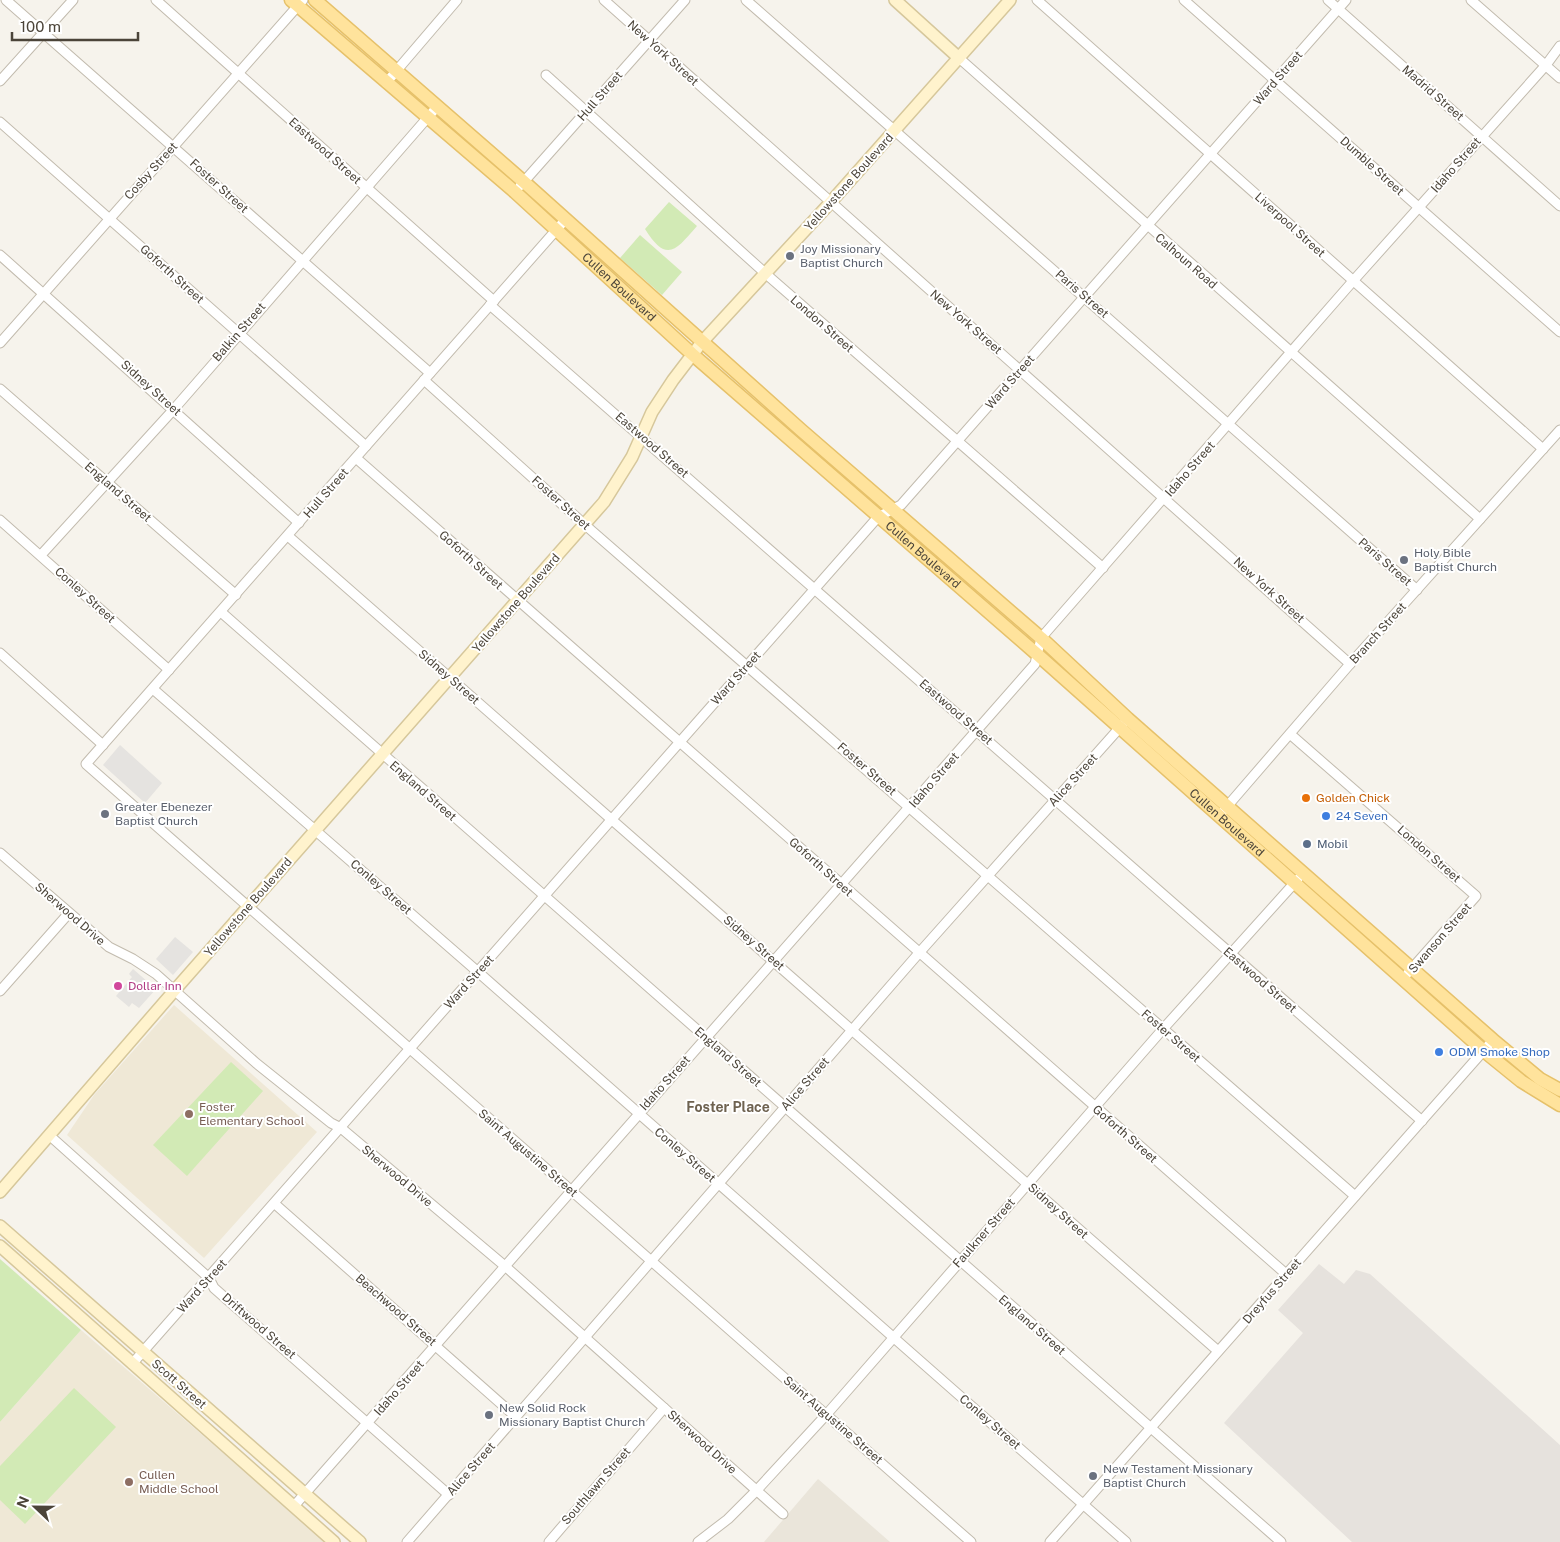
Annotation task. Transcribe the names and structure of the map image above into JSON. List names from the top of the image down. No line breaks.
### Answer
{"streets":{"main road":["Cullen Boulevard"],"street":["New York Street","Ward Street","Madrid Street","Hull Street","Eastwood Street","Idaho Street","Dumble Street","Cosby Street","Yellowstone Boulevard","Foster Street","Liverpool Street","Calhoun Road","Goforth Street","Paris Street","London Street","Balkin Street","Sidney Street","England Street","Conley Street","Branch Street","Alice Street","Sherwood Drive","Swanson Street","Saint Augustine Street","Faulkner Street","Dreyfus Street","Beachwood Street","Driftwood Street","Scott Street","Southlawn Street"]},"crossings":[["New York Street","Ward Street"],["New York Street","Hull Street"],["New York Street","Idaho Street"],["New York Street","Yellowstone Boulevard"],["New York Street","Branch Street"],["Ward Street","Madrid Street"],["Ward Street","Eastwood Street"],["Ward Street","Dumble Street"],["Ward Street","Foster Street"],["Ward Street","Liverpool Street"],["Ward Street","Calhoun Road"],["Ward Street","Goforth Street"],["Ward Street","Cullen Boulevard"],["Ward Street","Paris Street"],["Ward Street","London Street"],["Ward Street","Sidney Street"],["Ward Street","England Street"],["Ward Street","Conley Street"],["Ward Street","Sherwood Drive"],["Ward Street","Saint Augustine Street"],["Ward Street","Beachwood Street"],["Ward Street","Driftwood Street"],["Ward Street","Scott Street"],["Madrid Street","Idaho Street"],["Hull Street","Eastwood Street"],["Hull Street","Foster Street"],["Hull Street","Goforth Street"],["Hull Street","Cullen Boulevard"],["Hull Street","London Street"],["Hull Street","Sidney Street"],["Hull Street","England Street"],["Hull Street","Conley Street"],["Hull Street","Saint Augustine Street"],["Eastwood Street","Idaho Street"],["Eastwood Street","Cosby Street"],["Eastwood Street","Yellowstone Boulevard"],["Eastwood Street","Balkin Street"],["Eastwood Street","Alice Street"],["Eastwood Street","Faulkner Street"],["Eastwood Street","Dreyfus Street"],["Idaho Street","Dumble Street"],["Idaho Street","Foster Street"],["Idaho Street","Liverpool Street"],["Idaho Street","Calhoun Road"],["Idaho Street","Goforth Street"],["Idaho Street","Cullen Boulevard"],["Idaho Street","Paris Street"],["Idaho Street","London Street"],["Idaho Street","Sidney Street"],["Idaho Street","England Street"],["Idaho Street","Conley Street"],["Idaho Street","Sherwood Drive"],["Idaho Street","Saint Augustine Street"],["Idaho Street","Beachwood Street"],["Idaho Street","Driftwood Street"],["Idaho Street","Scott Street"],["Cosby Street","Foster Street"],["Cosby Street","Goforth Street"],["Cosby Street","Cullen Boulevard"],["Cosby Street","Sidney Street"],["Yellowstone Boulevard","Foster Street"],["Yellowstone Boulevard","Calhoun Road"],["Yellowstone Boulevard","Goforth Street"],["Yellowstone Boulevard","Cullen Boulevard"],["Yellowstone Boulevard","Paris Street"],["Yellowstone Boulevard","London Street"],["Yellowstone Boulevard","Sidney Street"],["Yellowstone Boulevard","England Street"],["Yellowstone Boulevard","Conley Street"],["Yellowstone Boulevard","Sherwood Drive"],["Yellowstone Boulevard","Saint Augustine Street"],["Yellowstone Boulevard","Driftwood Street"],["Foster Street","Balkin Street"],["Foster Street","Alice Street"],["Foster Street","Faulkner Street"],["Foster Street","Dreyfus Street"],["Liverpool Street","Branch Street"],["Calhoun Road","Branch Street"],["Goforth Street","Balkin Street"],["Goforth Street","Alice Street"],["Goforth Street","Faulkner Street"],["Goforth Street","Dreyfus Street"],["Cullen Boulevard","Balkin Street"],["Cullen Boulevard","Branch Street"],["Cullen Boulevard","Alice Street"],["Cullen Boulevard","Swanson Street"],["Cullen Boulevard","Faulkner Street"],["Cullen Boulevard","Dreyfus Street"],["Paris Street","Branch Street"],["London Street","Branch Street"],["London Street","Swanson Street"],["Balkin Street","Sidney Street"],["Balkin Street","England Street"],["Balkin Street","Conley Street"],["Sidney Street","Alice Street"],["Sidney Street","Faulkner Street"],["Sidney Street","Dreyfus Street"],["England Street","Alice Street"],["England Street","Faulkner Street"],["England Street","Dreyfus Street"],["Conley Street","Alice Street"],["Conley Street","Faulkner Street"],["Conley Street","Dreyfus Street"],["Alice Street","Sherwood Drive"],["Alice Street","Saint Augustine Street"],["Alice Street","Beachwood Street"],["Alice Street","Driftwood Street"],["Sherwood Drive","Faulkner Street"],["Sherwood Drive","Southlawn Street"],["Saint Augustine Street","Faulkner Street"]],"districts":["Foster Place"],"places":["Joy Missionary Baptist Church","Holy Bible Baptist Church","Golden Chick","Greater Ebenezer Baptist Church","24 Seven","Mobil","Dollar Inn","ODM Smoke Shop","Foster Elementary School","New Solid Rock Missionary Baptist Church","New Testament Missionary Baptist Church","Cullen Middle School"],"scale_bar":"100 m","north":"left"}
